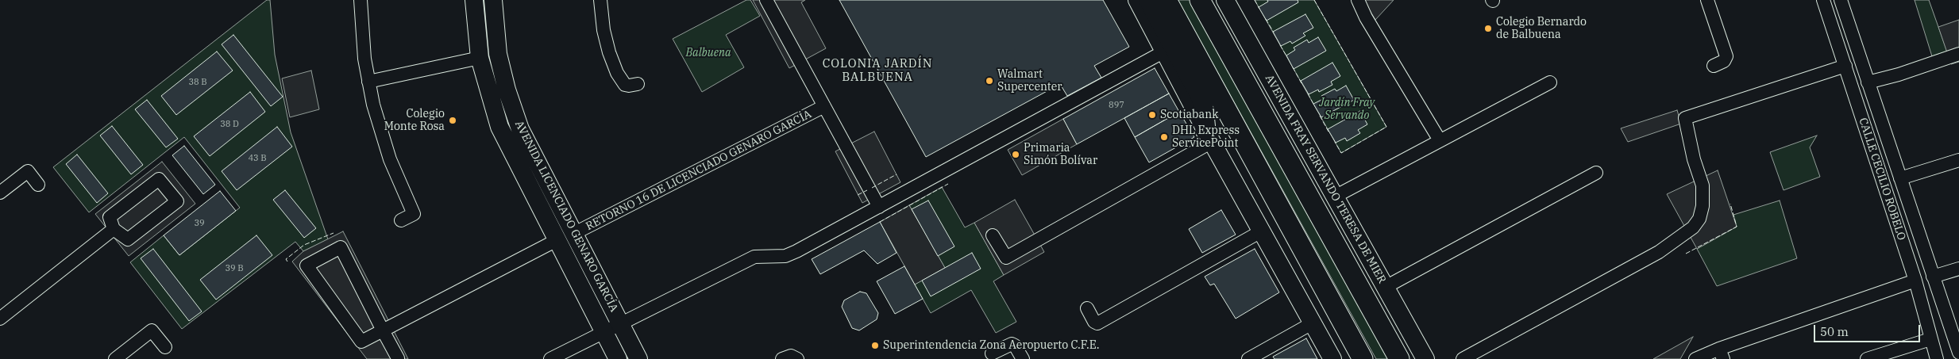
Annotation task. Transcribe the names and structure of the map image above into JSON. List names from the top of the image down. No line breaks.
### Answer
{"streets":{"main road":["AVENIDA FRAY SERVANDO TERESA DE MIER"],"street":["RETORNO 16 DE LICENCIADO GENARO GARCÍA","CALLE CECILIO ROBELO","AVENIDA LICENCIADO GENARO GARCÍA"]},"crossings":[["RETORNO 16 DE LICENCIADO GENARO GARCÍA","AVENIDA LICENCIADO GENARO GARCÍA"]],"districts":["COLONIA JARDÍN BALBUENA"],"parks":["Balbuena","Jardín Fray Servando"],"places":["Colegio Bernardo de Balbuena","Walmart Supercenter","Scotiabank","Colegio Monte Rosa","DHL Express ServicePoint","Primaria Simón Bolívar","Superintendencia Zona Aeropuerto C.F.E."],"house_numbers":["38 B","897","38 D","43 B","39","39 B"],"scale_bar":"50 m"}
